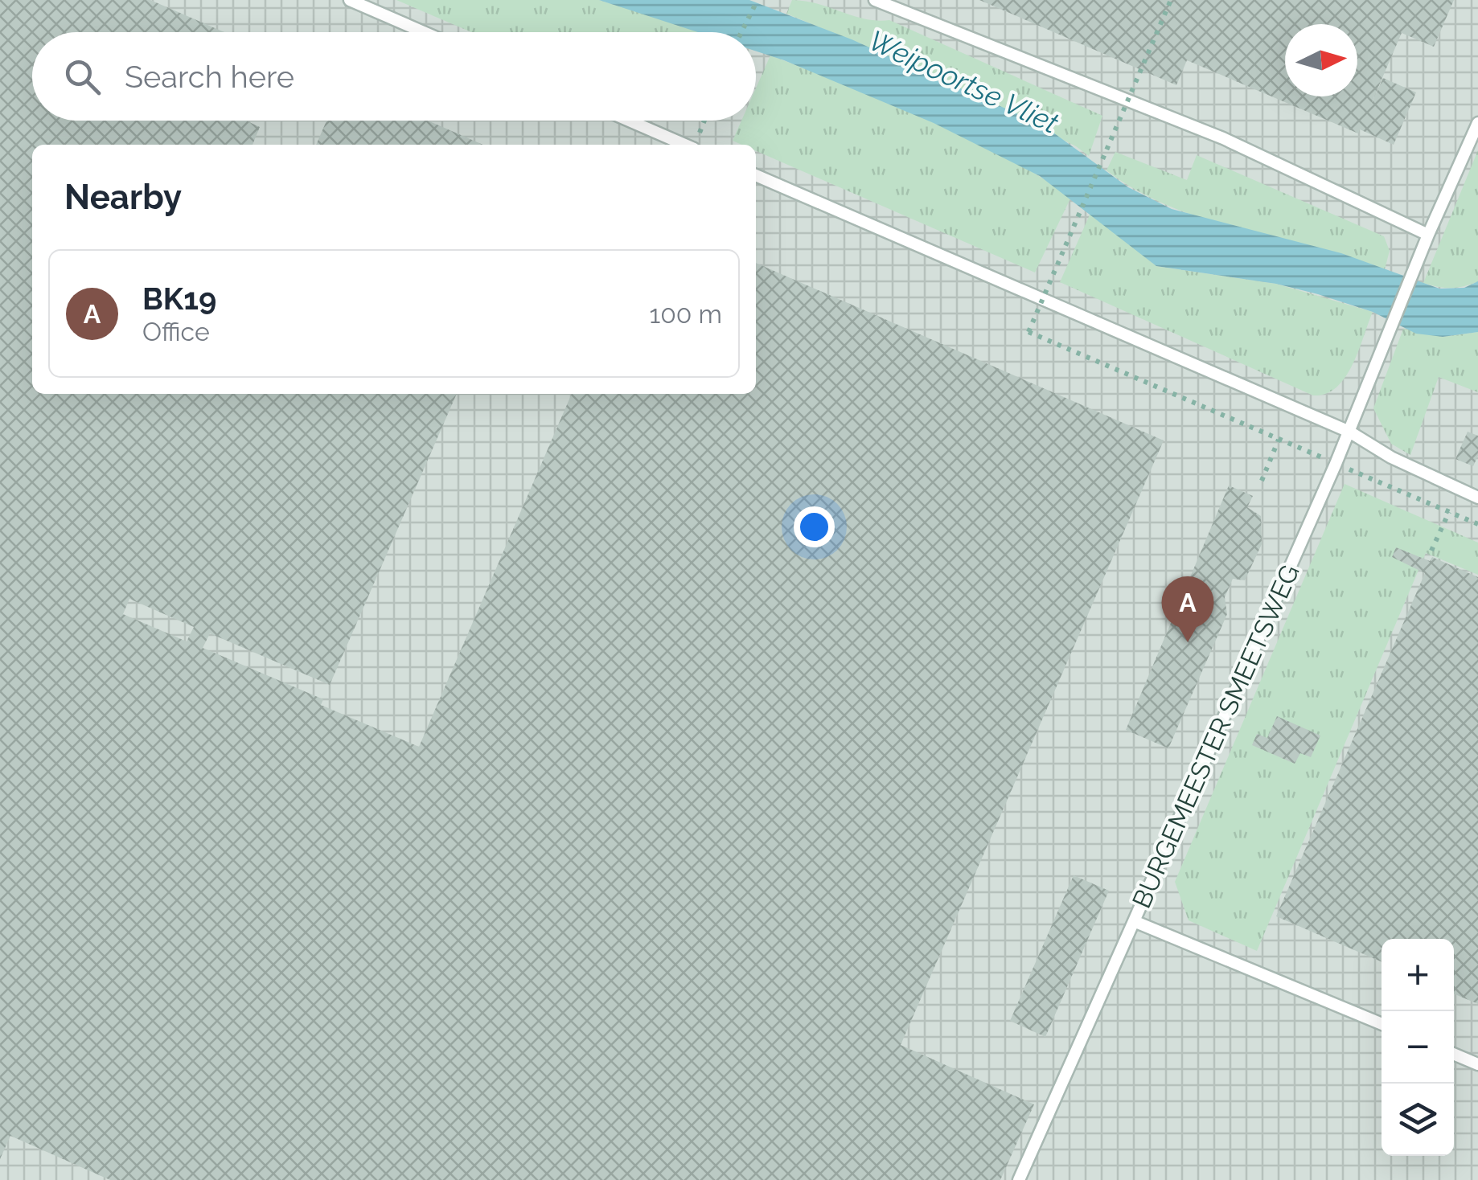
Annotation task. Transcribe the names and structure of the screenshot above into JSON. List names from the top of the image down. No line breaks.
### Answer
{"streets":{"lane":["BURGEMEESTER SMEETSWEG"]},"water":["Weipoortse Vliet"],"north":"right","page":{"search":"Search here","heading":"Nearby","list":[{"mark":"A","name":"BK19","note":"Office","value":"100 m"}],"pins":"A","map_buttons":["+","−"]}}
